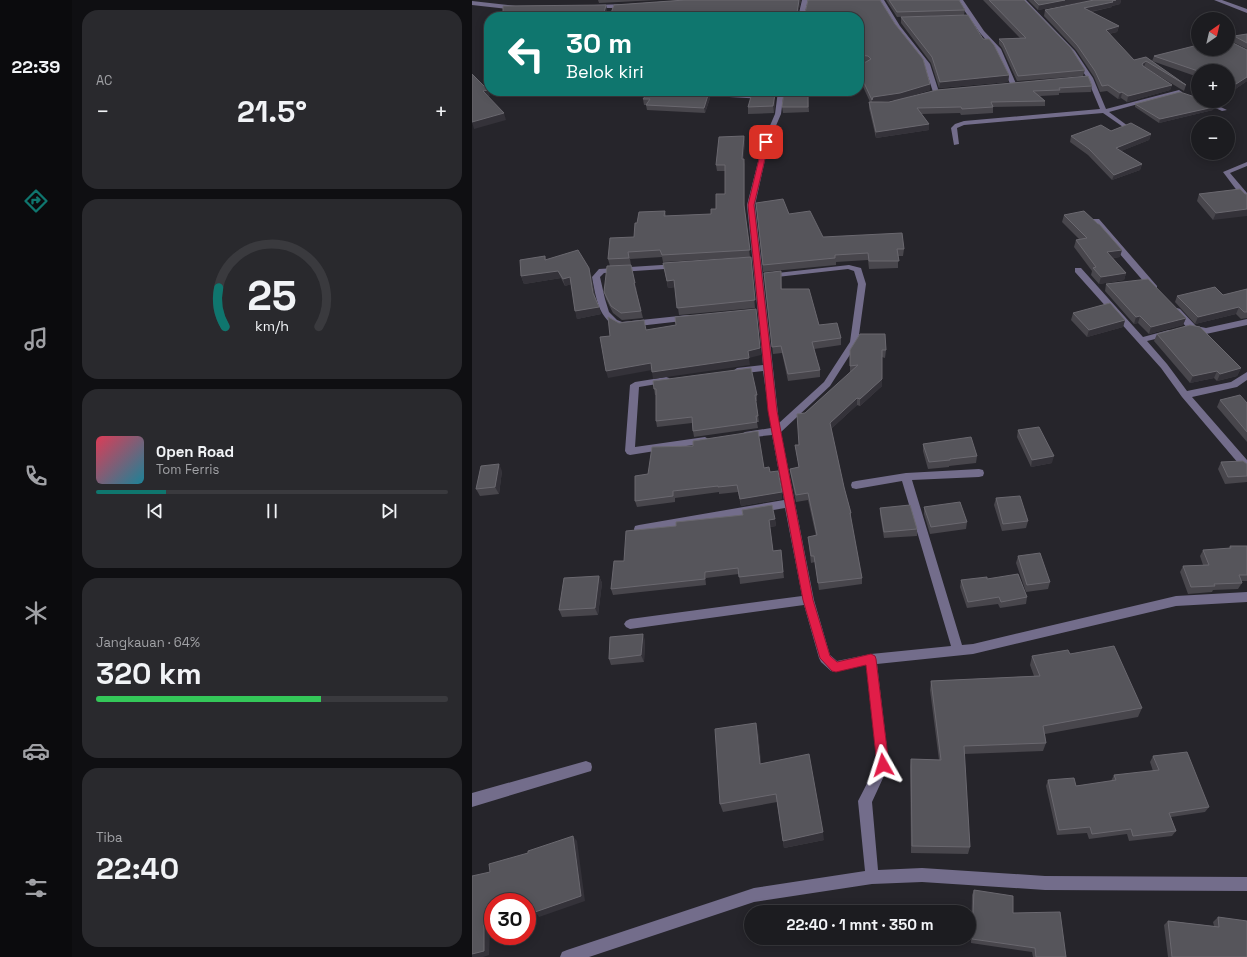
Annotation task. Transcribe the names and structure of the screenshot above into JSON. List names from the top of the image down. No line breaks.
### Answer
{"north":"top right","page":{"tabs":"22:39","tile":["AC",["Jangkauan · 64%","320 km"],["Tiba","22:40"]],"map_buttons":["+","−"],"turn":["30 m","Belok kiri"],"heat":["−","21.5°","+"],"song":["Open Road","Tom Ferris"],"limit":"30","trip":"22:40 · 1 mnt · 350 m","gauge":["25","km/h"]}}
